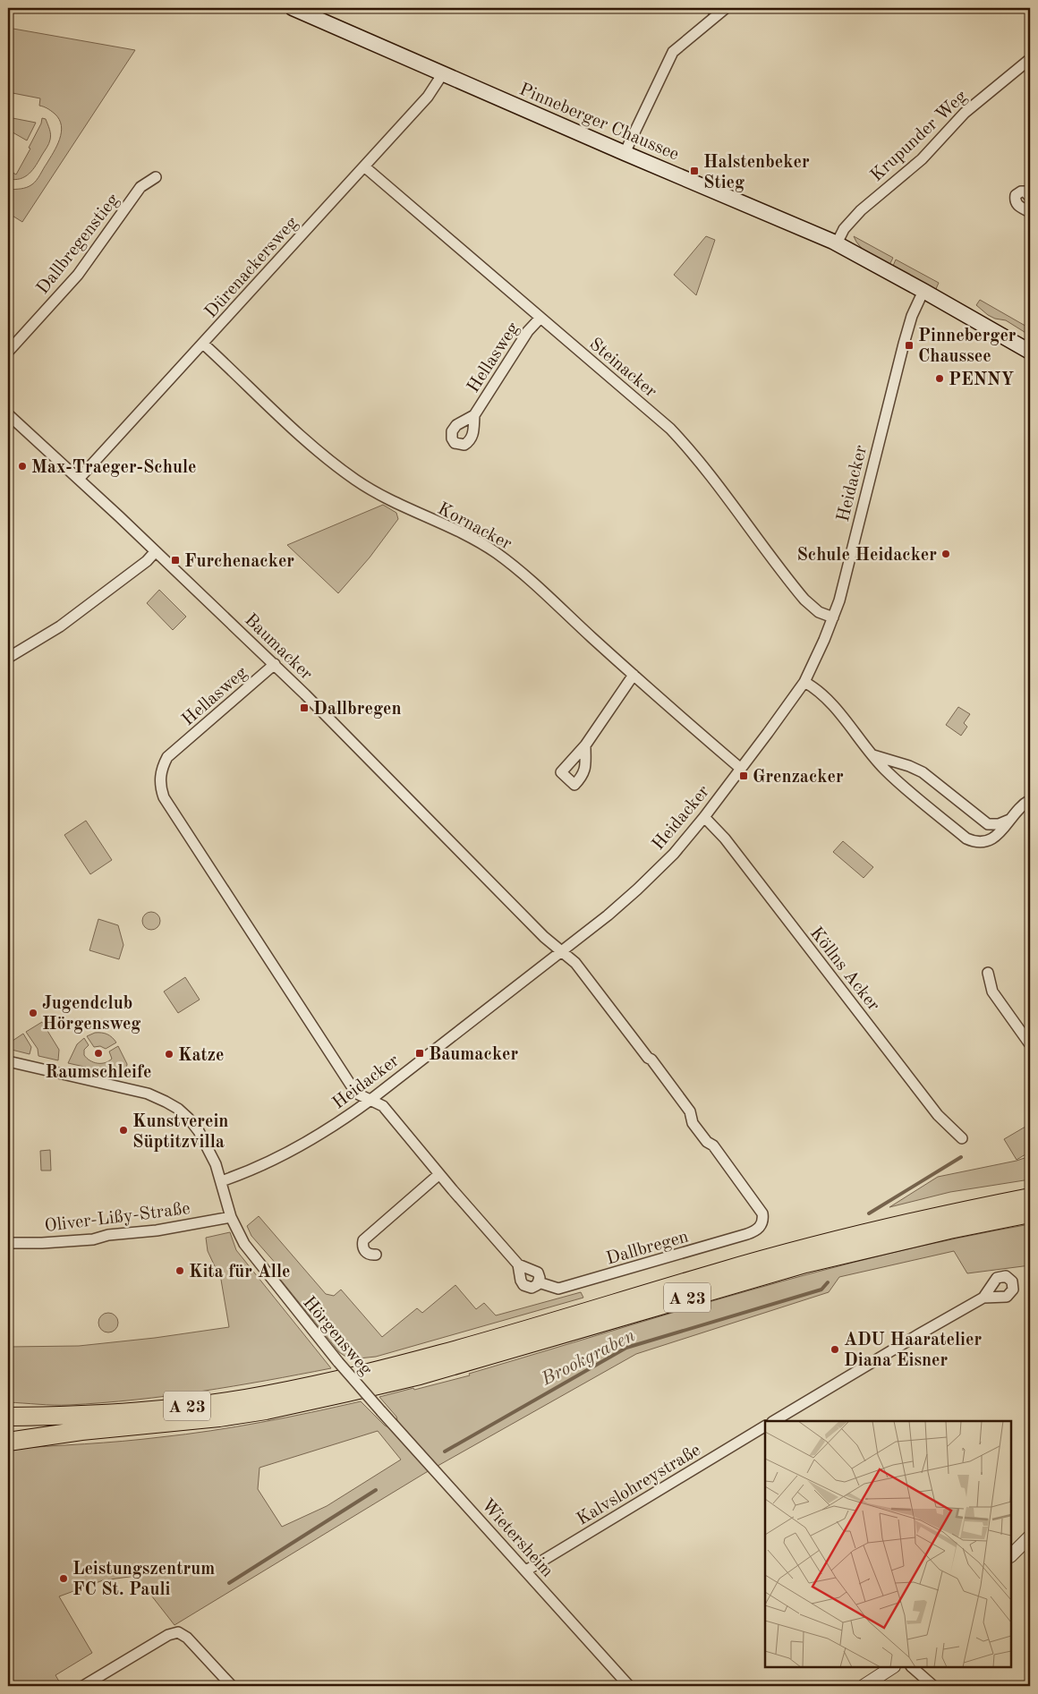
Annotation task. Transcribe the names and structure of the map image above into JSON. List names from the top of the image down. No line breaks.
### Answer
{"streets":{"highway":["A 23"],"main road":["Pinneberger Chaussee"],"street":["Krupunder Weg","Dallbregenstieg","Dürenackersweg","Hellasweg","Steinacker","Heidacker","Kornacker","Baumacker","Köllns Acker","Oliver-Lißy-Straße","Dallbregen","Hörgensweg","Kalvslohreystraße","Wietersheim"]},"crossings":[["Pinneberger Chaussee","Krupunder Weg"],["Pinneberger Chaussee","Dürenackersweg"],["Pinneberger Chaussee","Heidacker"],["Dürenackersweg","Steinacker"],["Dürenackersweg","Kornacker"],["Dürenackersweg","Baumacker"],["Hellasweg","Steinacker"],["Hellasweg","Baumacker"],["Hellasweg","Dallbregen"],["Steinacker","Heidacker"],["Heidacker","Kornacker"],["Heidacker","Baumacker"],["Heidacker","Köllns Acker"],["Heidacker","Dallbregen"],["Heidacker","Hörgensweg"],["Baumacker","Dallbregen"],["Oliver-Lißy-Straße","Hörgensweg"],["Hörgensweg","Wietersheim"],["Kalvslohreystraße","Wietersheim"]],"water":["Brookgraben"],"places":{"transit":["Halstenbeker Stieg","Pinneberger Chaussee","Furchenacker","Dallbregen","Grenzacker","Baumacker"],"other":["PENNY","Max-Traeger-Schule","Schule Heidacker","Jugendclub Hörgensweg","Raumschleife","Katze","Kunstverein Süptitzvilla","Kita für Alle","ADU Haaratelier Diana Eisner","Leistungszentrum FC St. Pauli"]}}
